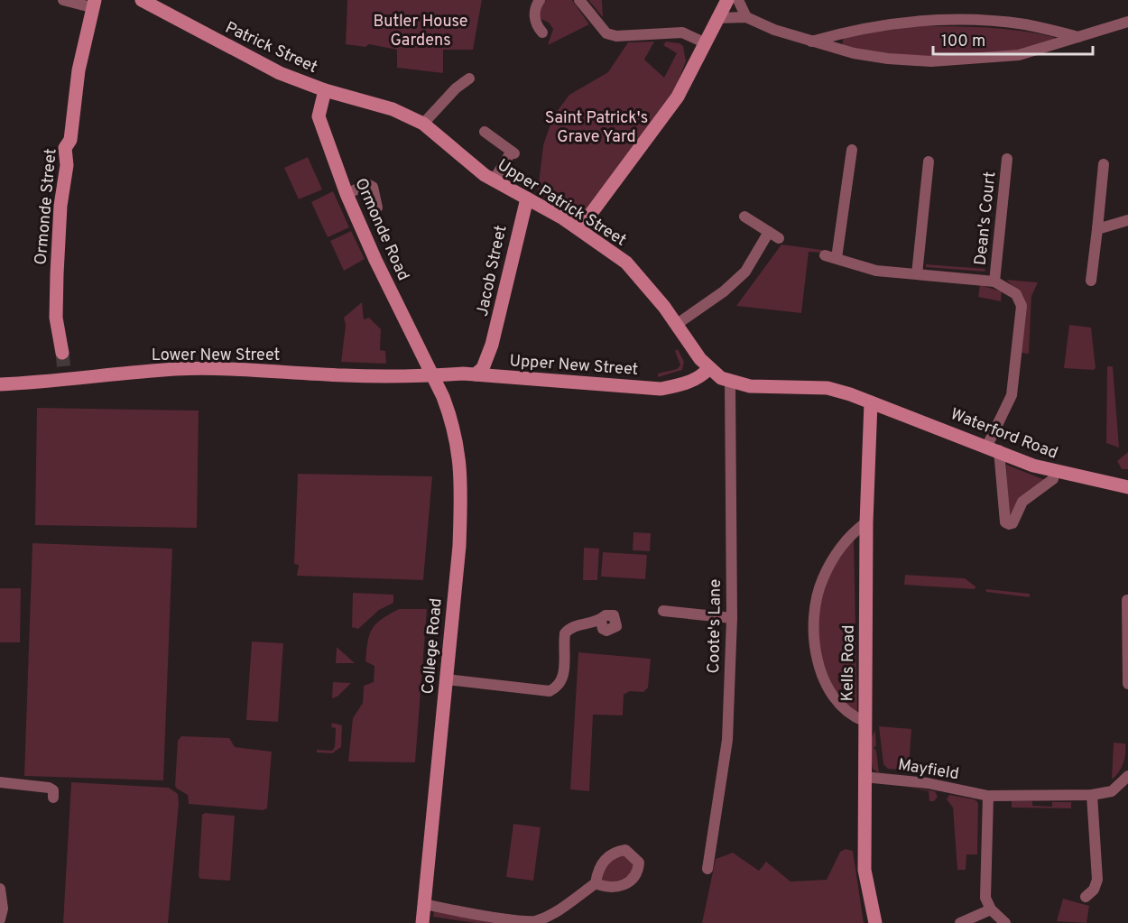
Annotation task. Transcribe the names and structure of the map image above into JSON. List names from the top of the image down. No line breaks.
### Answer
{"streets":{"main road":["Patrick Street","Upper Patrick Street","Ormonde Street","Ormonde Road","Jacob Street","Lower New Street","Upper New Street","Waterford Road","College Road","Kells Road"],"street":["Dean's Court","Coote's Lane","Mayfield"]},"crossings":[["Patrick Street","Upper Patrick Street"],["Patrick Street","Ormonde Road"],["Upper Patrick Street","Jacob Street"],["Upper Patrick Street","Upper New Street"],["Upper Patrick Street","Waterford Road"],["Upper Patrick Street","Coote's Lane"],["Upper Patrick Street","Kells Road"],["Dean's Court","Waterford Road"],["Ormonde Road","Lower New Street"],["Ormonde Road","Upper New Street"],["Ormonde Road","College Road"],["Jacob Street","Upper New Street"],["Lower New Street","Upper New Street"],["Lower New Street","College Road"],["Upper New Street","College Road"],["Waterford Road","Kells Road"],["Kells Road","Mayfield"]],"parks":["Butler House Gardens","Saint Patrick's Grave Yard"],"scale_bar":"100 m"}
